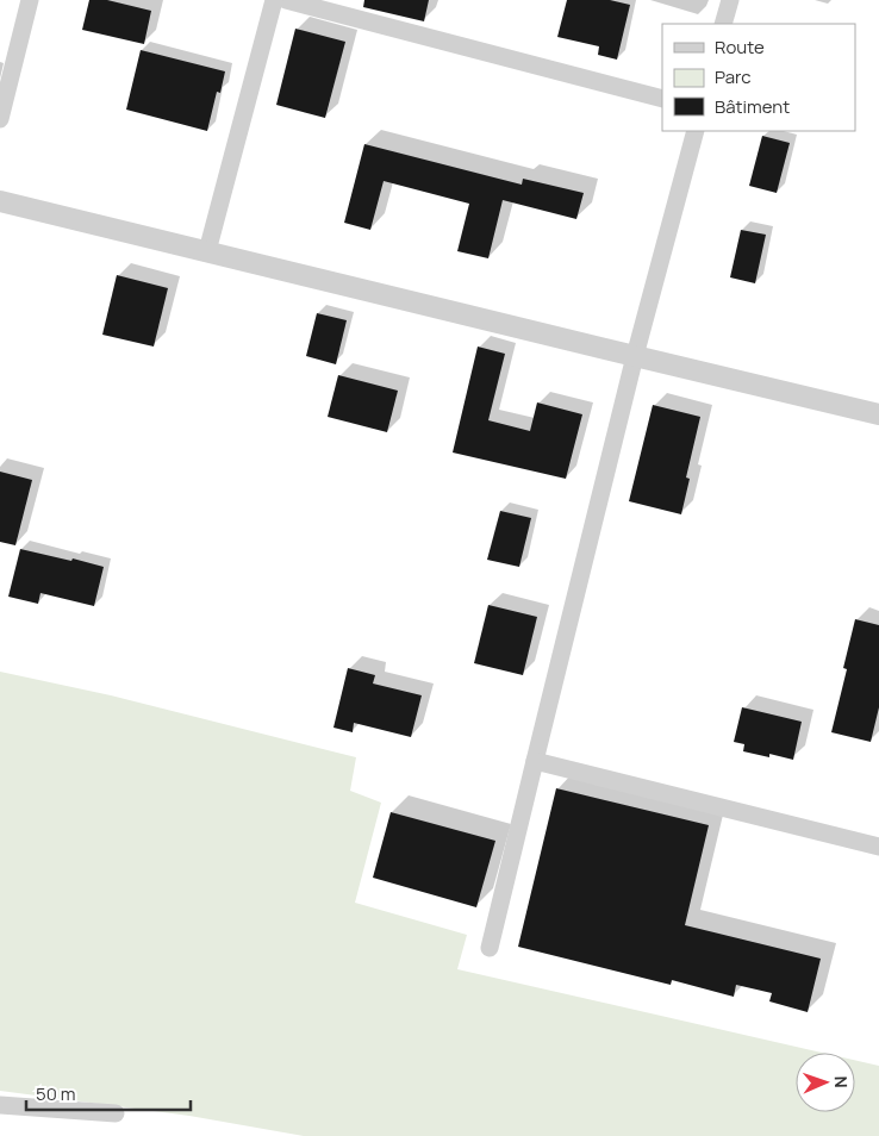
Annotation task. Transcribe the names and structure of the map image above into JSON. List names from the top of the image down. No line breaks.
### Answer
{"legend":["Route","Parc","Bâtiment"],"scale_bar":"50 m","north":"right"}
